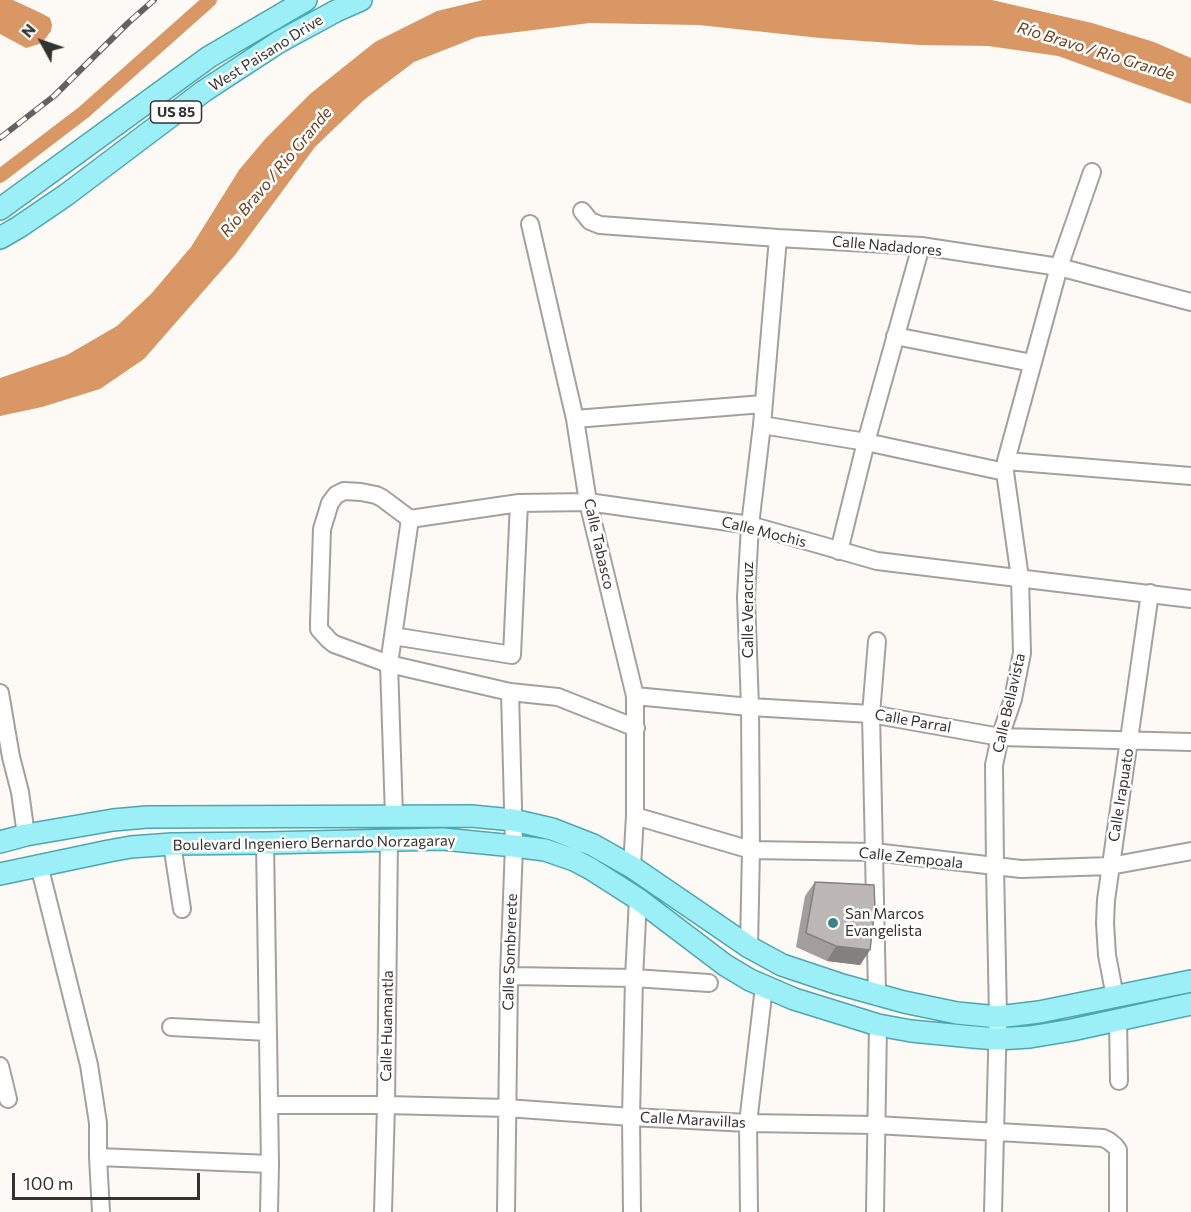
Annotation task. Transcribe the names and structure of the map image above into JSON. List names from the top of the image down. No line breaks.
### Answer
{"streets":{"main road":["West Paisano Drive","US 85","Boulevard Ingeniero Bernardo Norzagaray"],"street":["Calle Nadadores","Calle Mochis","Calle Tabasco","Calle Veracruz","Calle Bellavista","Calle Parral","Calle Irapuato","Calle Zempoala","Calle Sombrerete","Calle Huamantla","Calle Maravillas"]},"crossings":[["Calle Nadadores","Calle Veracruz"],["Calle Nadadores","Calle Bellavista"],["Calle Mochis","Calle Tabasco"],["Calle Mochis","Calle Veracruz"],["Calle Mochis","Calle Bellavista"],["Calle Mochis","Calle Irapuato"],["Calle Tabasco","Calle Parral"],["Calle Tabasco","Boulevard Ingeniero Bernardo Norzagaray"],["Calle Tabasco","Calle Zempoala"],["Calle Veracruz","Calle Parral"],["Calle Veracruz","Boulevard Ingeniero Bernardo Norzagaray"],["Calle Veracruz","Calle Zempoala"],["Calle Bellavista","Calle Parral"],["Calle Bellavista","Boulevard Ingeniero Bernardo Norzagaray"],["Calle Bellavista","Calle Zempoala"],["Calle Bellavista","Calle Maravillas"],["Calle Parral","Calle Irapuato"],["Calle Irapuato","Boulevard Ingeniero Bernardo Norzagaray"],["Calle Irapuato","Calle Zempoala"],["Boulevard Ingeniero Bernardo Norzagaray","Calle Sombrerete"],["Boulevard Ingeniero Bernardo Norzagaray","Calle Huamantla"],["Calle Sombrerete","Calle Maravillas"],["Calle Huamantla","Calle Maravillas"]],"water":["Río Bravo / Rio Grande"],"places":["San Marcos Evangelista"],"scale_bar":"100 m","north":"top left"}
